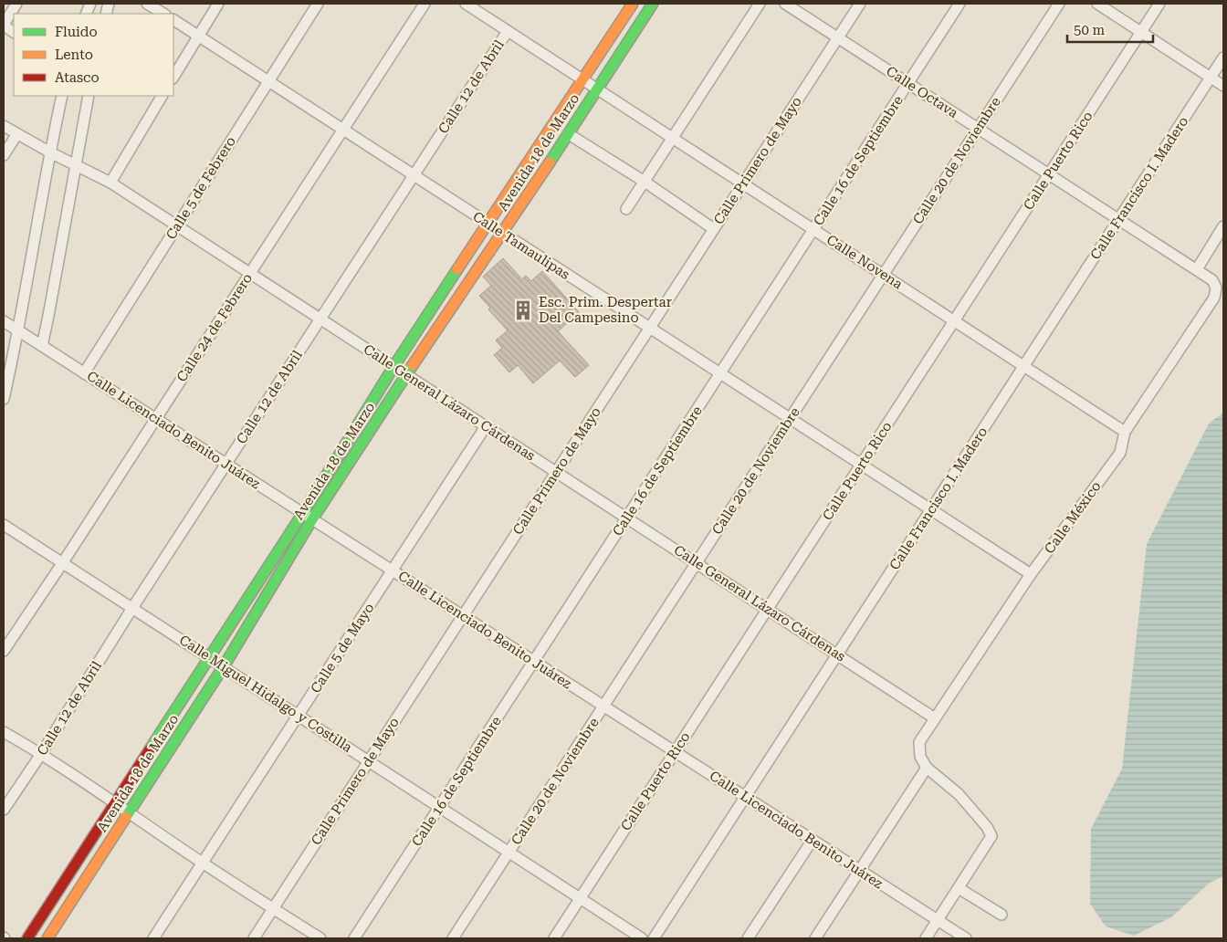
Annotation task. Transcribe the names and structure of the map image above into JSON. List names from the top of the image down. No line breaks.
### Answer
{"streets":{"street":["Calle 12 de Abril","Calle Octava","Avenida 18 de Marzo","Calle Primero de Mayo","Calle 16 de Septiembre","Calle 20 de Noviembre","Calle Puerto Rico","Calle 5 de Febrero","Calle Francisco I. Madero","Calle Tamaulipas","Calle Novena","Calle 24 de Febrero","Calle General Lázaro Cárdenas","Calle Licenciado Benito Juárez","Calle México","Calle 5 de Mayo","Calle Miguel Hidalgo y Costilla"]},"crossings":[["Calle 12 de Abril","Calle Tamaulipas"],["Calle 12 de Abril","Calle Novena"],["Calle 12 de Abril","Calle General Lázaro Cárdenas"],["Calle 12 de Abril","Calle Licenciado Benito Juárez"],["Calle 12 de Abril","Calle Miguel Hidalgo y Costilla"],["Calle Octava","Calle Primero de Mayo"],["Calle Octava","Calle 16 de Septiembre"],["Calle Octava","Calle 20 de Noviembre"],["Calle Octava","Calle Puerto Rico"],["Calle Octava","Calle Francisco I. Madero"],["Calle Octava","Calle México"],["Avenida 18 de Marzo","Calle Tamaulipas"],["Avenida 18 de Marzo","Calle Novena"],["Avenida 18 de Marzo","Calle General Lázaro Cárdenas"],["Avenida 18 de Marzo","Calle Licenciado Benito Juárez"],["Avenida 18 de Marzo","Calle Miguel Hidalgo y Costilla"],["Calle Primero de Mayo","Calle Tamaulipas"],["Calle Primero de Mayo","Calle Novena"],["Calle Primero de Mayo","Calle General Lázaro Cárdenas"],["Calle Primero de Mayo","Calle Licenciado Benito Juárez"],["Calle Primero de Mayo","Calle Miguel Hidalgo y Costilla"],["Calle 16 de Septiembre","Calle Tamaulipas"],["Calle 16 de Septiembre","Calle Novena"],["Calle 16 de Septiembre","Calle General Lázaro Cárdenas"],["Calle 16 de Septiembre","Calle Licenciado Benito Juárez"],["Calle 16 de Septiembre","Calle Miguel Hidalgo y Costilla"],["Calle 20 de Noviembre","Calle Tamaulipas"],["Calle 20 de Noviembre","Calle Novena"],["Calle 20 de Noviembre","Calle General Lázaro Cárdenas"],["Calle 20 de Noviembre","Calle Licenciado Benito Juárez"],["Calle 20 de Noviembre","Calle Miguel Hidalgo y Costilla"],["Calle Puerto Rico","Calle Tamaulipas"],["Calle Puerto Rico","Calle Novena"],["Calle Puerto Rico","Calle General Lázaro Cárdenas"],["Calle Puerto Rico","Calle Licenciado Benito Juárez"],["Calle Puerto Rico","Calle Miguel Hidalgo y Costilla"],["Calle 5 de Febrero","Calle Tamaulipas"],["Calle 5 de Febrero","Calle General Lázaro Cárdenas"],["Calle 5 de Febrero","Calle Licenciado Benito Juárez"],["Calle Francisco I. Madero","Calle Tamaulipas"],["Calle Francisco I. Madero","Calle Novena"],["Calle Francisco I. Madero","Calle General Lázaro Cárdenas"],["Calle Francisco I. Madero","Calle Licenciado Benito Juárez"],["Calle Tamaulipas","Calle 24 de Febrero"],["Calle Tamaulipas","Calle México"],["Calle Novena","Calle México"],["Calle 24 de Febrero","Calle General Lázaro Cárdenas"],["Calle 24 de Febrero","Calle Licenciado Benito Juárez"],["Calle 24 de Febrero","Calle Miguel Hidalgo y Costilla"],["Calle General Lázaro Cárdenas","Calle México"],["Calle General Lázaro Cárdenas","Calle 5 de Mayo"],["Calle Licenciado Benito Juárez","Calle 5 de Mayo"],["Calle 5 de Mayo","Calle Miguel Hidalgo y Costilla"]],"places":{"building":["Esc. Prim. Despertar Del Campesino"]},"legend":["Fluido","Lento","Atasco"],"scale_bar":"50 m"}
